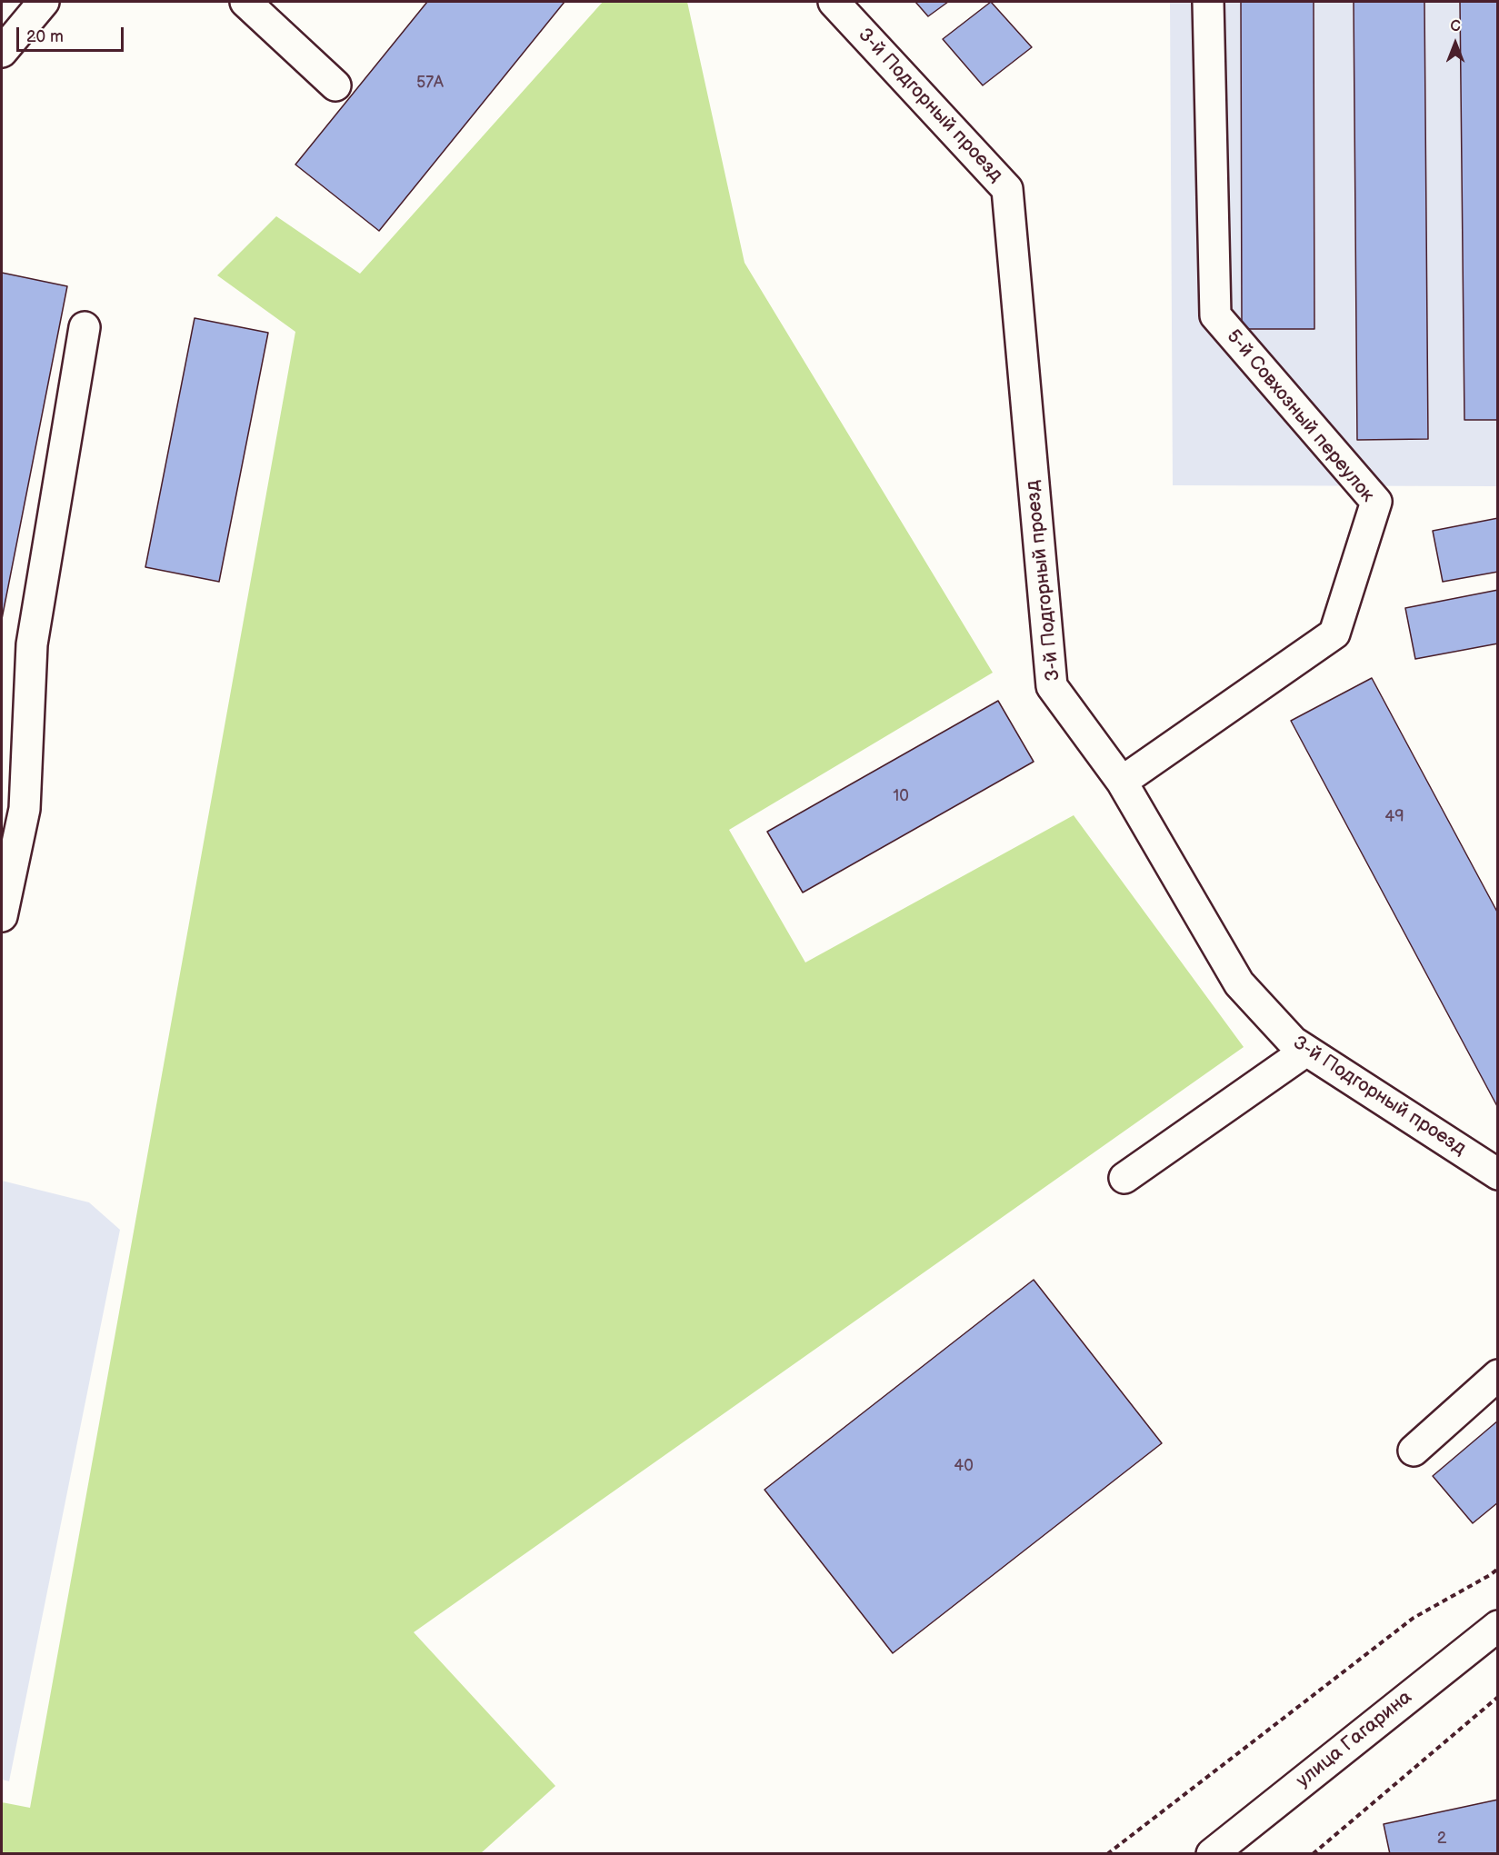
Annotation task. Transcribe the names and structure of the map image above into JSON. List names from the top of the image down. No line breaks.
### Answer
{"streets":{"street":["3-й Подгорный проезд","5-й Совхозный переулок","улица Гагарина"]},"crossings":[["3-й Подгорный проезд","5-й Совхозный переулок"]],"house_numbers":["57А","10","49","40","2"],"scale_bar":"20 m","north":"top"}
